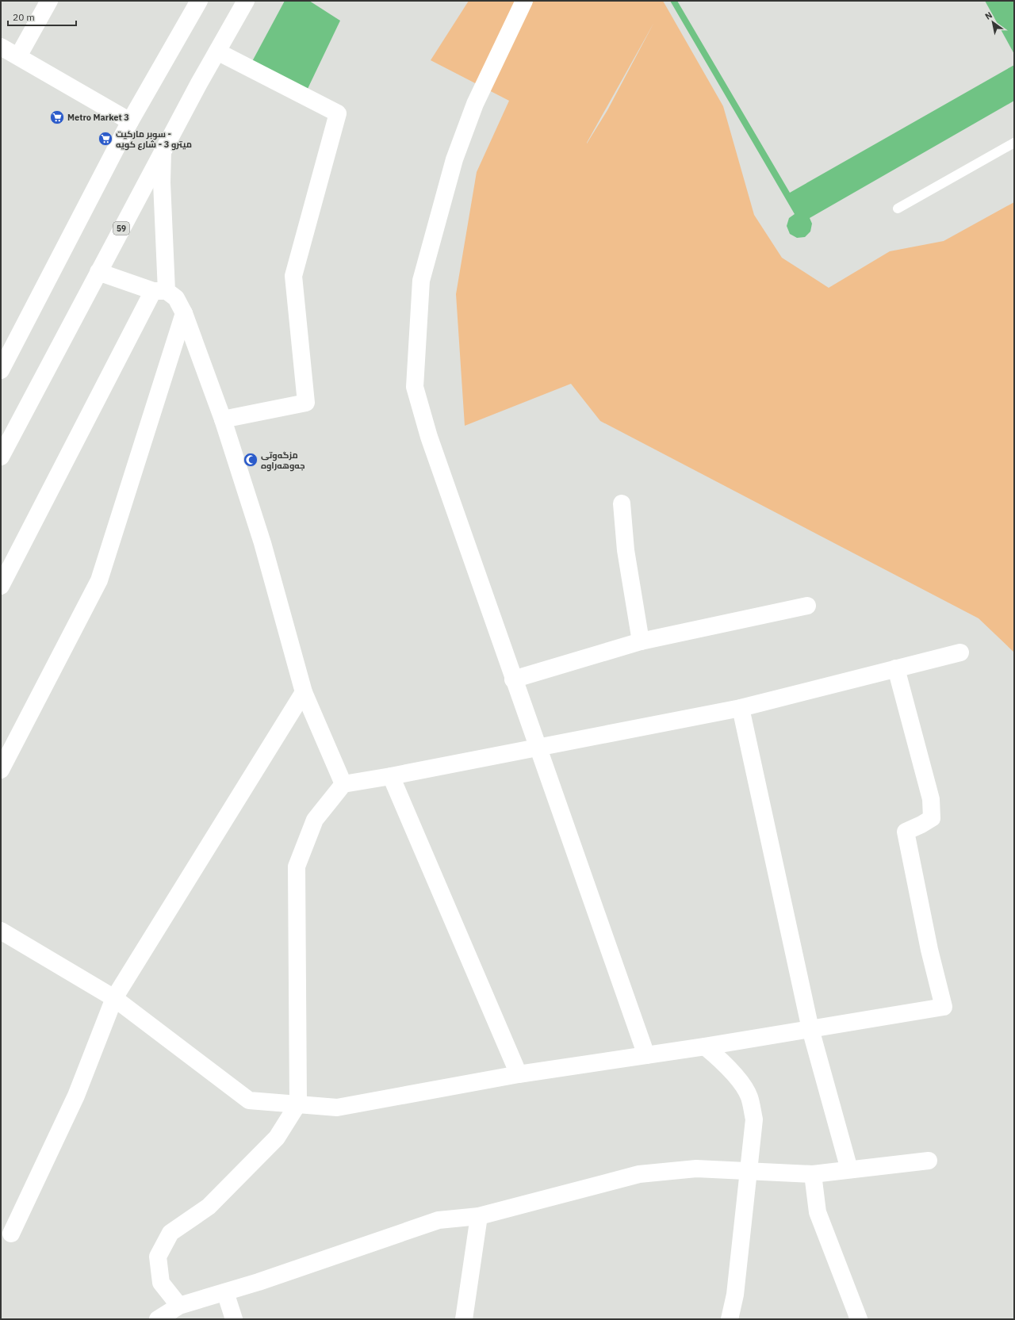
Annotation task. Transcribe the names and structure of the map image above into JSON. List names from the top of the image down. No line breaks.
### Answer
{"streets":{"street":["59"]},"places":{"supermarket":["Metro Market 3","سوبر ماركيت - ميترو 3 - شارع كويه"],"mosque":["مزگه‌وتی جه‌وهه‌راوه"]},"scale_bar":"20 m","north":"top left"}
